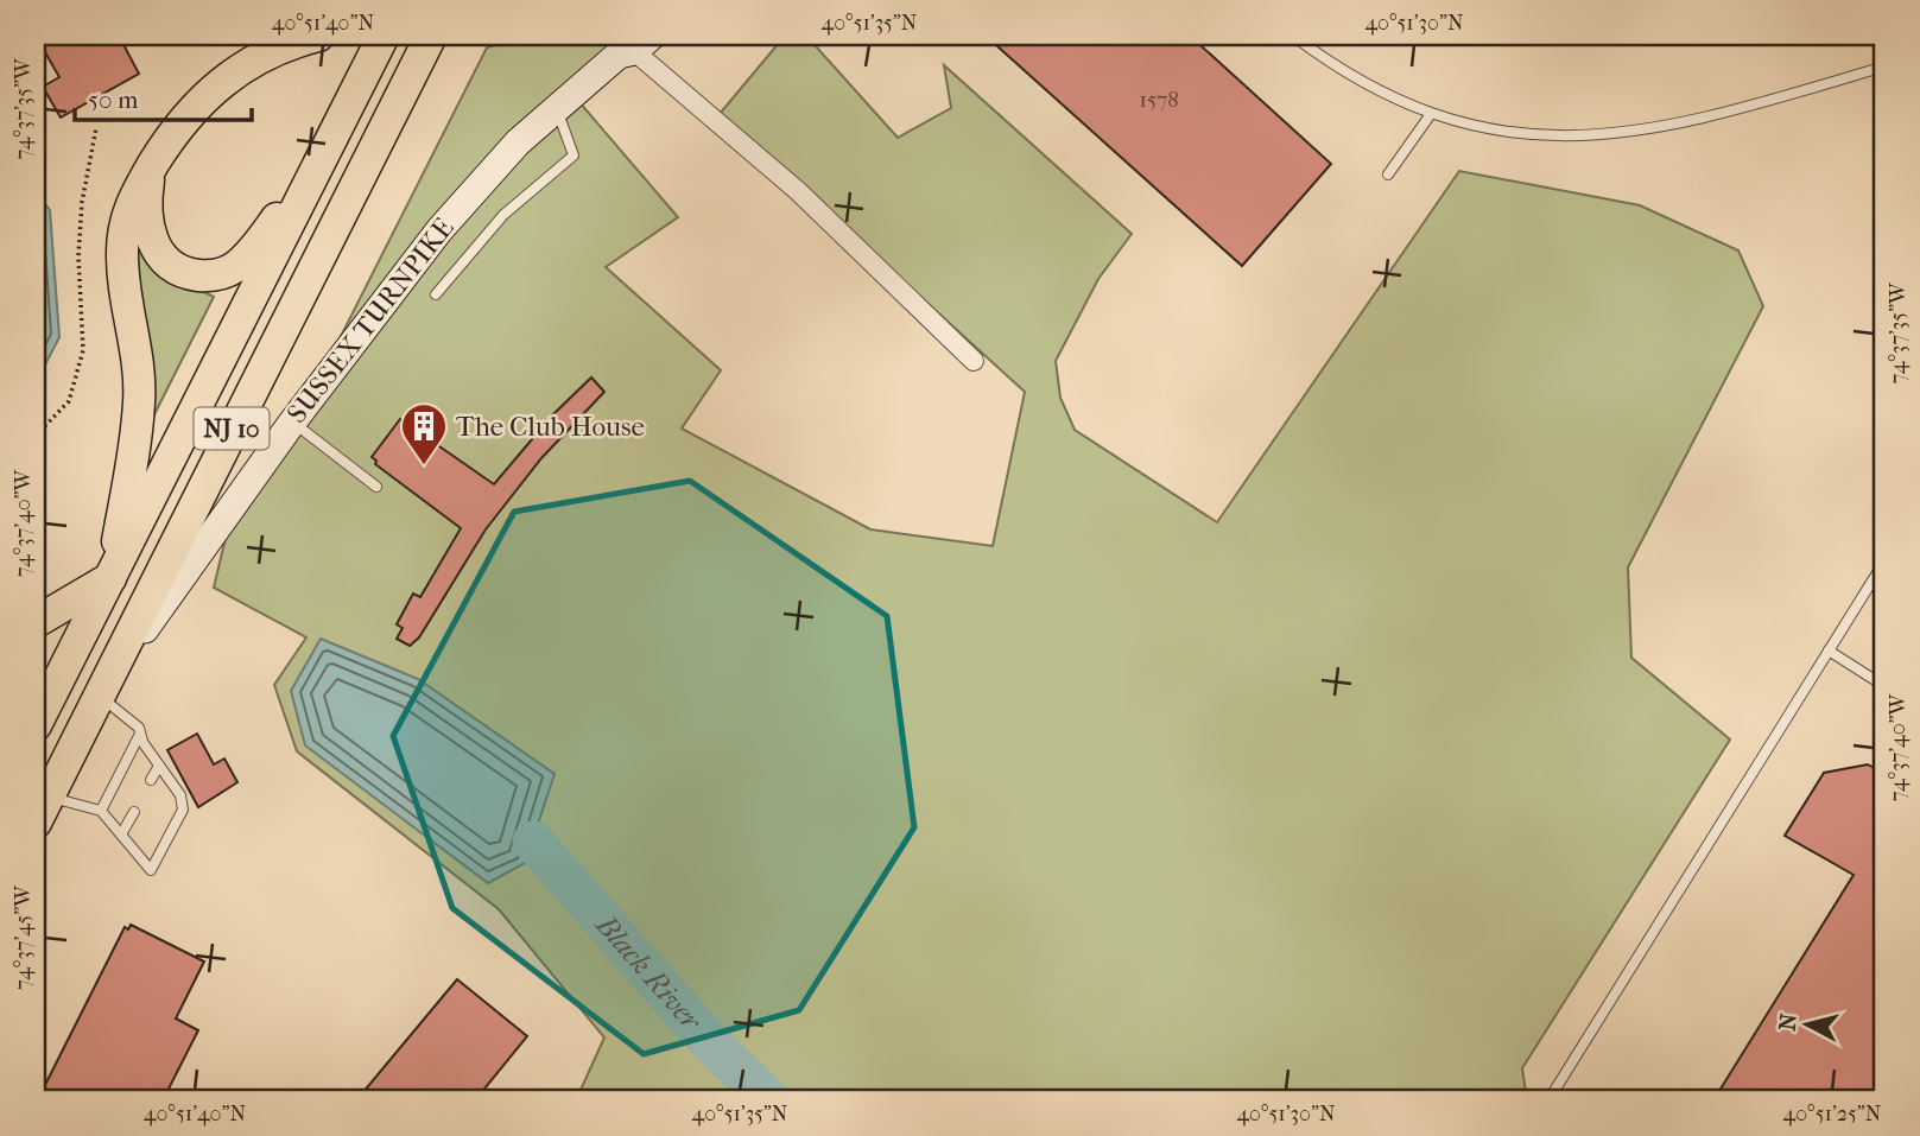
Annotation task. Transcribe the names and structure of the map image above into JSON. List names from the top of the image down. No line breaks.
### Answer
{"streets":{"highway":["NJ 10"],"main road":["SUSSEX TURNPIKE"]},"crossings":[["SUSSEX TURNPIKE","NJ 10"]],"water":["Black River"],"places":{"building":["The Club House"]},"house_numbers":["1578"],"scale_bar":"50 m","north":"left","coordinates":["40°51'40\"N","40°51'35\"N","40°51'30\"N","74°37'35\"W","74°37'40\"W","74°37'45\"W","40°51'25\"N"]}
